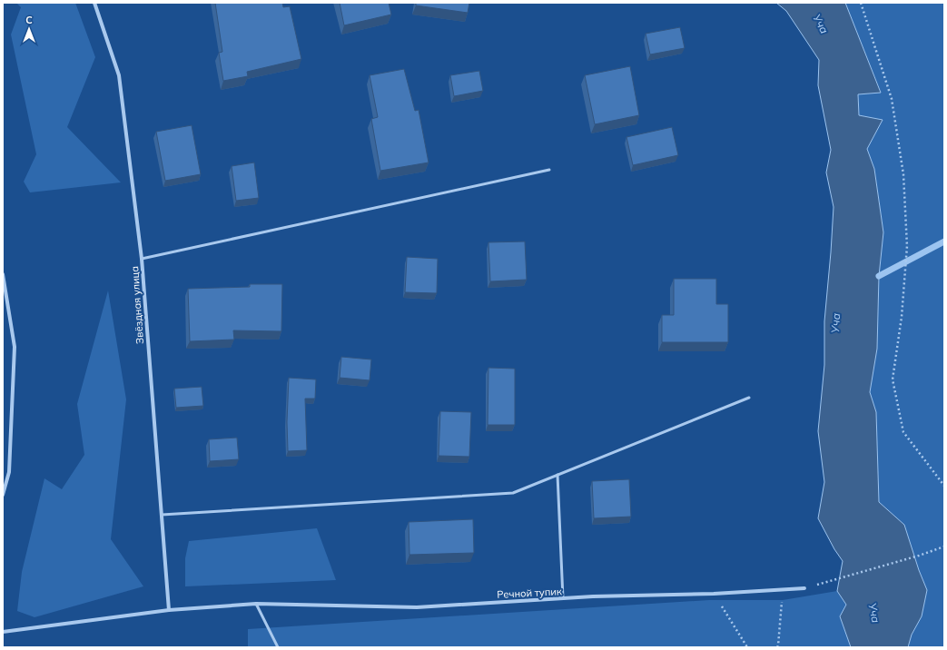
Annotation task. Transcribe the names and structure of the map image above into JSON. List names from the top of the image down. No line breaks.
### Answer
{"streets":{"street":["Звёздная улица","Речной тупик"]},"crossings":[["Звёздная улица","Речной тупик"]],"water":["Уча"],"north":"top"}
